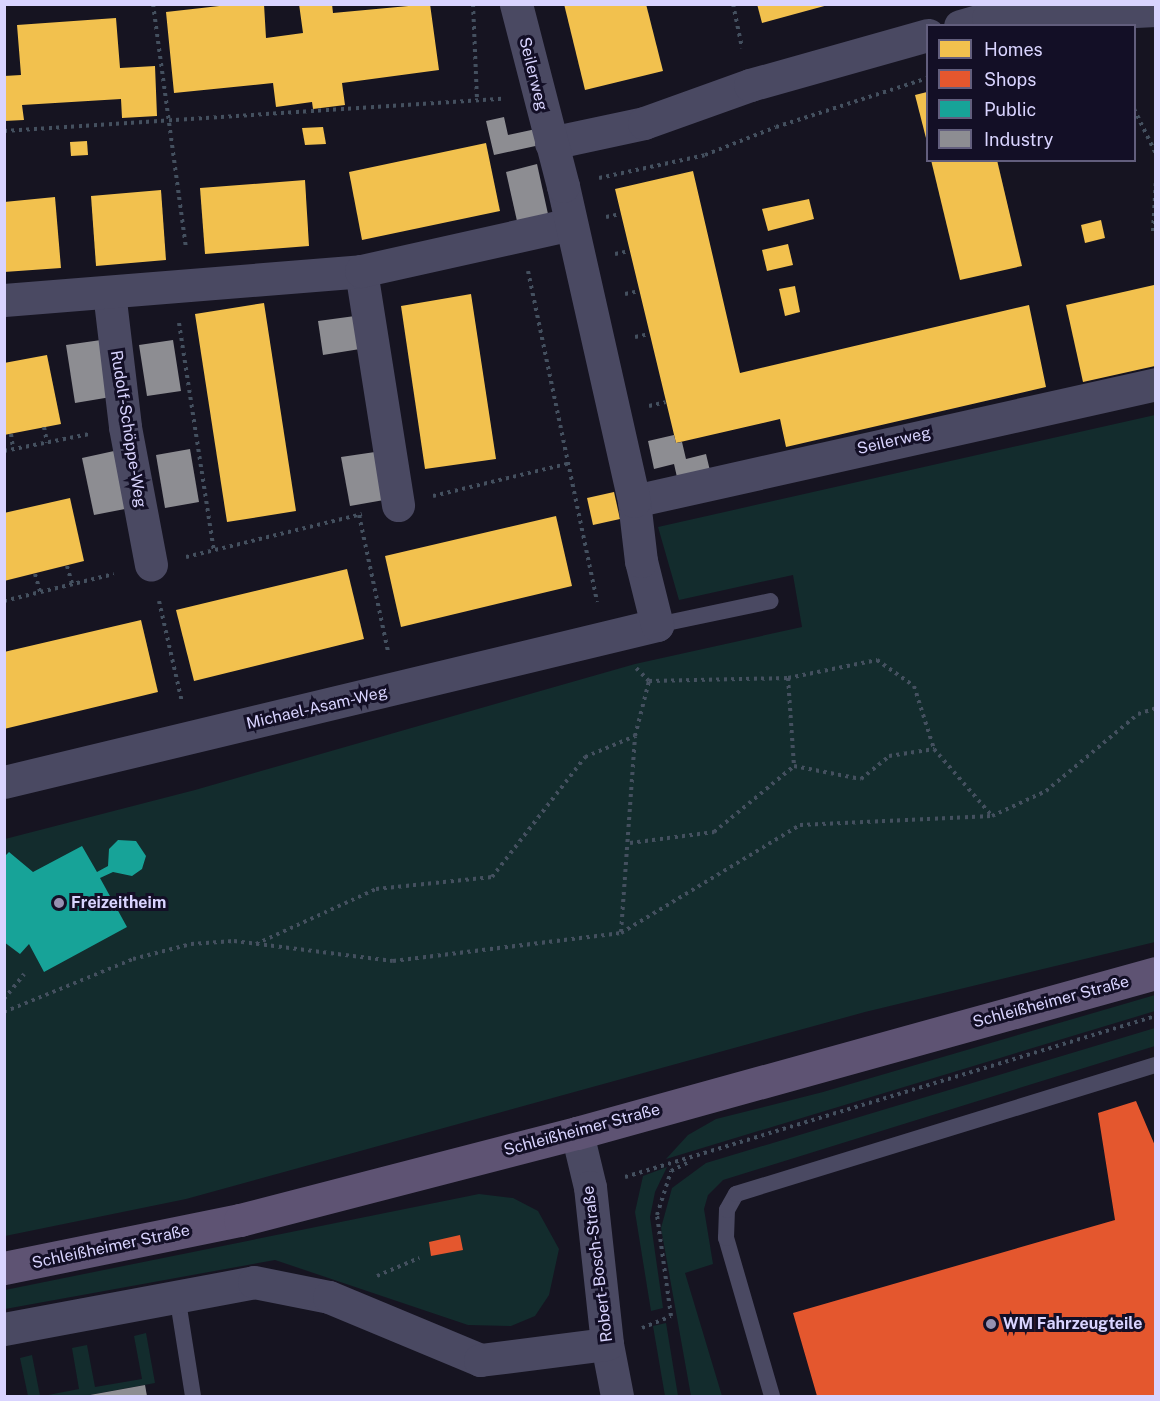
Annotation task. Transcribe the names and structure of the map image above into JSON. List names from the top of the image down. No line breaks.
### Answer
{"streets":{"main road":["Schleißheimer Straße"],"street":["Seilerweg","Rudolf-Schöppe-Weg","Michael-Asam-Weg","Robert-Bosch-Straße"]},"crossings":[["Seilerweg","Michael-Asam-Weg"],["Schleißheimer Straße","Robert-Bosch-Straße"]],"places":["Freizeitheim","WM Fahrzeugteile"],"legend":["Homes","Shops","Public","Industry"]}
